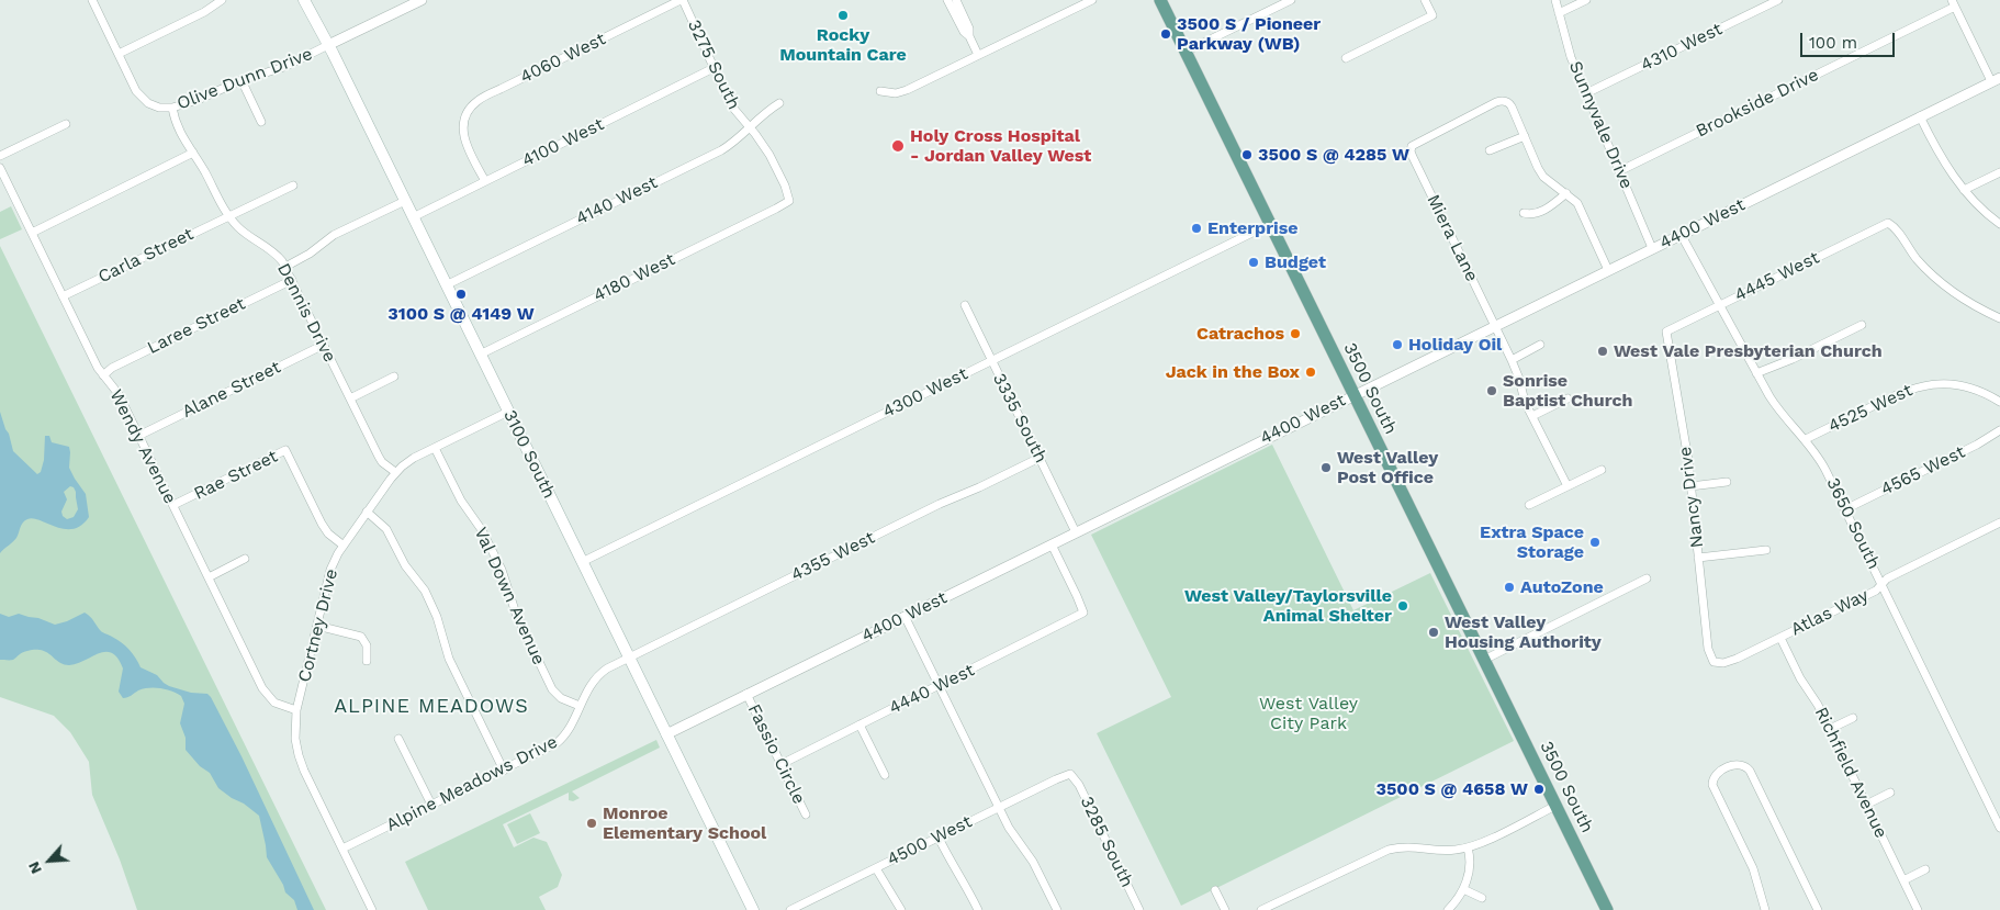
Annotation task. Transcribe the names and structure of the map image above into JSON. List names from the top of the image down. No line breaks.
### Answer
{"streets":{"main road":["3500 South","3100 South"],"street":["4310 West","4060 West","3275 South","Olive Dunn Drive","Brookside Drive","Sunnyvale Drive","4100 West","4140 West","4400 West","Miera Lane","Carla Street","4445 West","4180 West","Dennis Drive","Laree Street","Alane Street","4300 West","4525 West","3335 South","Wendy Avenue","4565 West","Rae Street","Nancy Drive","3650 South","4355 West","Val Down Avenue","Atlas Way","Cortney Drive","4440 West","Fassio Circle","Richfield Avenue","Alpine Meadows Drive","4500 West","3285 South"]},"crossings":[["4310 West","Sunnyvale Drive"],["4060 West","3275 South"],["4060 West","4100 West"],["3275 South","4100 West"],["3275 South","4140 West"],["3275 South","4180 West"],["Olive Dunn Drive","Dennis Drive"],["Olive Dunn Drive","3100 South"],["Brookside Drive","Sunnyvale Drive"],["Sunnyvale Drive","4400 West"],["4100 West","3100 South"],["4140 West","3100 South"],["4400 West","Miera Lane"],["4400 West","3500 South"],["4400 West","3335 South"],["4400 West","3100 South"],["4400 West","3650 South"],["4400 West","4440 West"],["4400 West","Fassio Circle"],["Carla Street","Dennis Drive"],["Carla Street","Wendy Avenue"],["4445 West","Nancy Drive"],["4445 West","3650 South"],["4180 West","3100 South"],["Dennis Drive","Laree Street"],["Dennis Drive","Alane Street"],["Dennis Drive","Cortney Drive"],["Laree Street","Wendy Avenue"],["3500 South","4300 West"],["Alane Street","Wendy Avenue"],["4300 West","3335 South"],["4300 West","3100 South"],["4525 West","3650 South"],["3335 South","4355 West"],["Wendy Avenue","Rae Street"],["Wendy Avenue","Cortney Drive"],["3100 South","4355 West"],["3100 South","Cortney Drive"],["3100 South","Alpine Meadows Drive"],["4565 West","3650 South"],["Rae Street","Cortney Drive"],["Nancy Drive","Atlas Way"],["3650 South","Atlas Way"],["4355 West","Alpine Meadows Drive"],["Val Down Avenue","Cortney Drive"],["Val Down Avenue","Alpine Meadows Drive"],["Atlas Way","Richfield Avenue"],["Cortney Drive","Alpine Meadows Drive"],["4440 West","Fassio Circle"],["4500 West","3285 South"]],"districts":["ALPINE MEADOWS"],"parks":["West Valley City Park"],"places":["Rocky Mountain Care","3500 S / Pioneer Parkway (WB)","Holy Cross Hospital - Jordan Valley West","3500 S @ 4285 W","Enterprise","Budget","3100 S @ 4149 W","Catrachos","Holiday Oil","West Vale Presbyterian Church","Jack in the Box","Sonrise Baptist Church","West Valley Post Office","Extra Space Storage","AutoZone","West Valley/Taylorsville Animal Shelter","West Valley Housing Authority","3500 S @ 4658 W","Monroe Elementary School"],"scale_bar":"100 m","north":"bottom left"}
